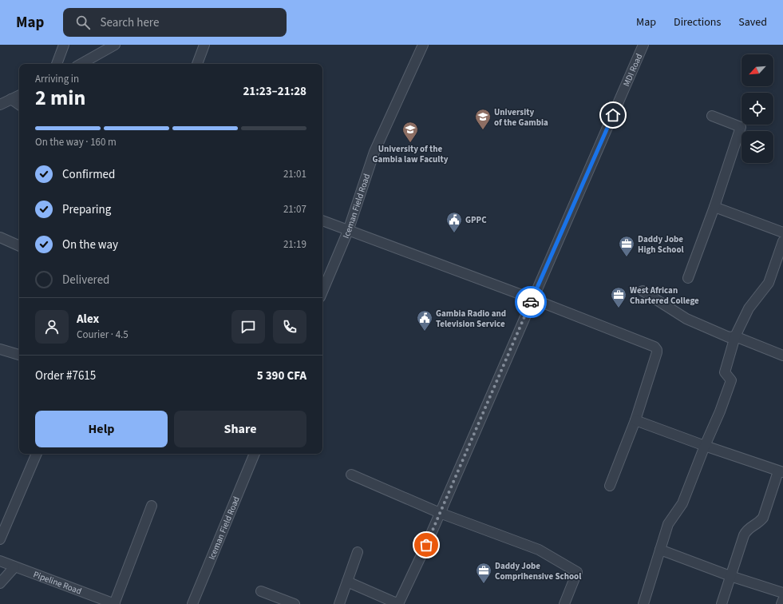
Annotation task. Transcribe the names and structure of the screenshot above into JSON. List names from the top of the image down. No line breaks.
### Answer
{"streets":{"street":["MDI Road","Iceman Field Road","Pipeline Road"]},"places":{"school or university":["University of the Gambia","University of the Gambia law Faculty"],"public building":["GPPC","Gambia Radio and Television Service"],"office":["Daddy Jobe High School","West African Chartered College","Daddy Jobe Comprihensive School"]},"north":"bottom left","page":{"header":"Map","search":"Search here","nav":["Map","Directions","Saved"],"heading":["2 min","Arriving in","21:23–21:28"],"panel":["Alex","Courier · 4.5","Order #7615","5 390 CFA"],"bar":"On the way · 160 m","list":[["Confirmed","21:01"],["Preparing","21:07"],["On the way","21:19"],"Delivered"],"buttons":["Help","Share"]}}
